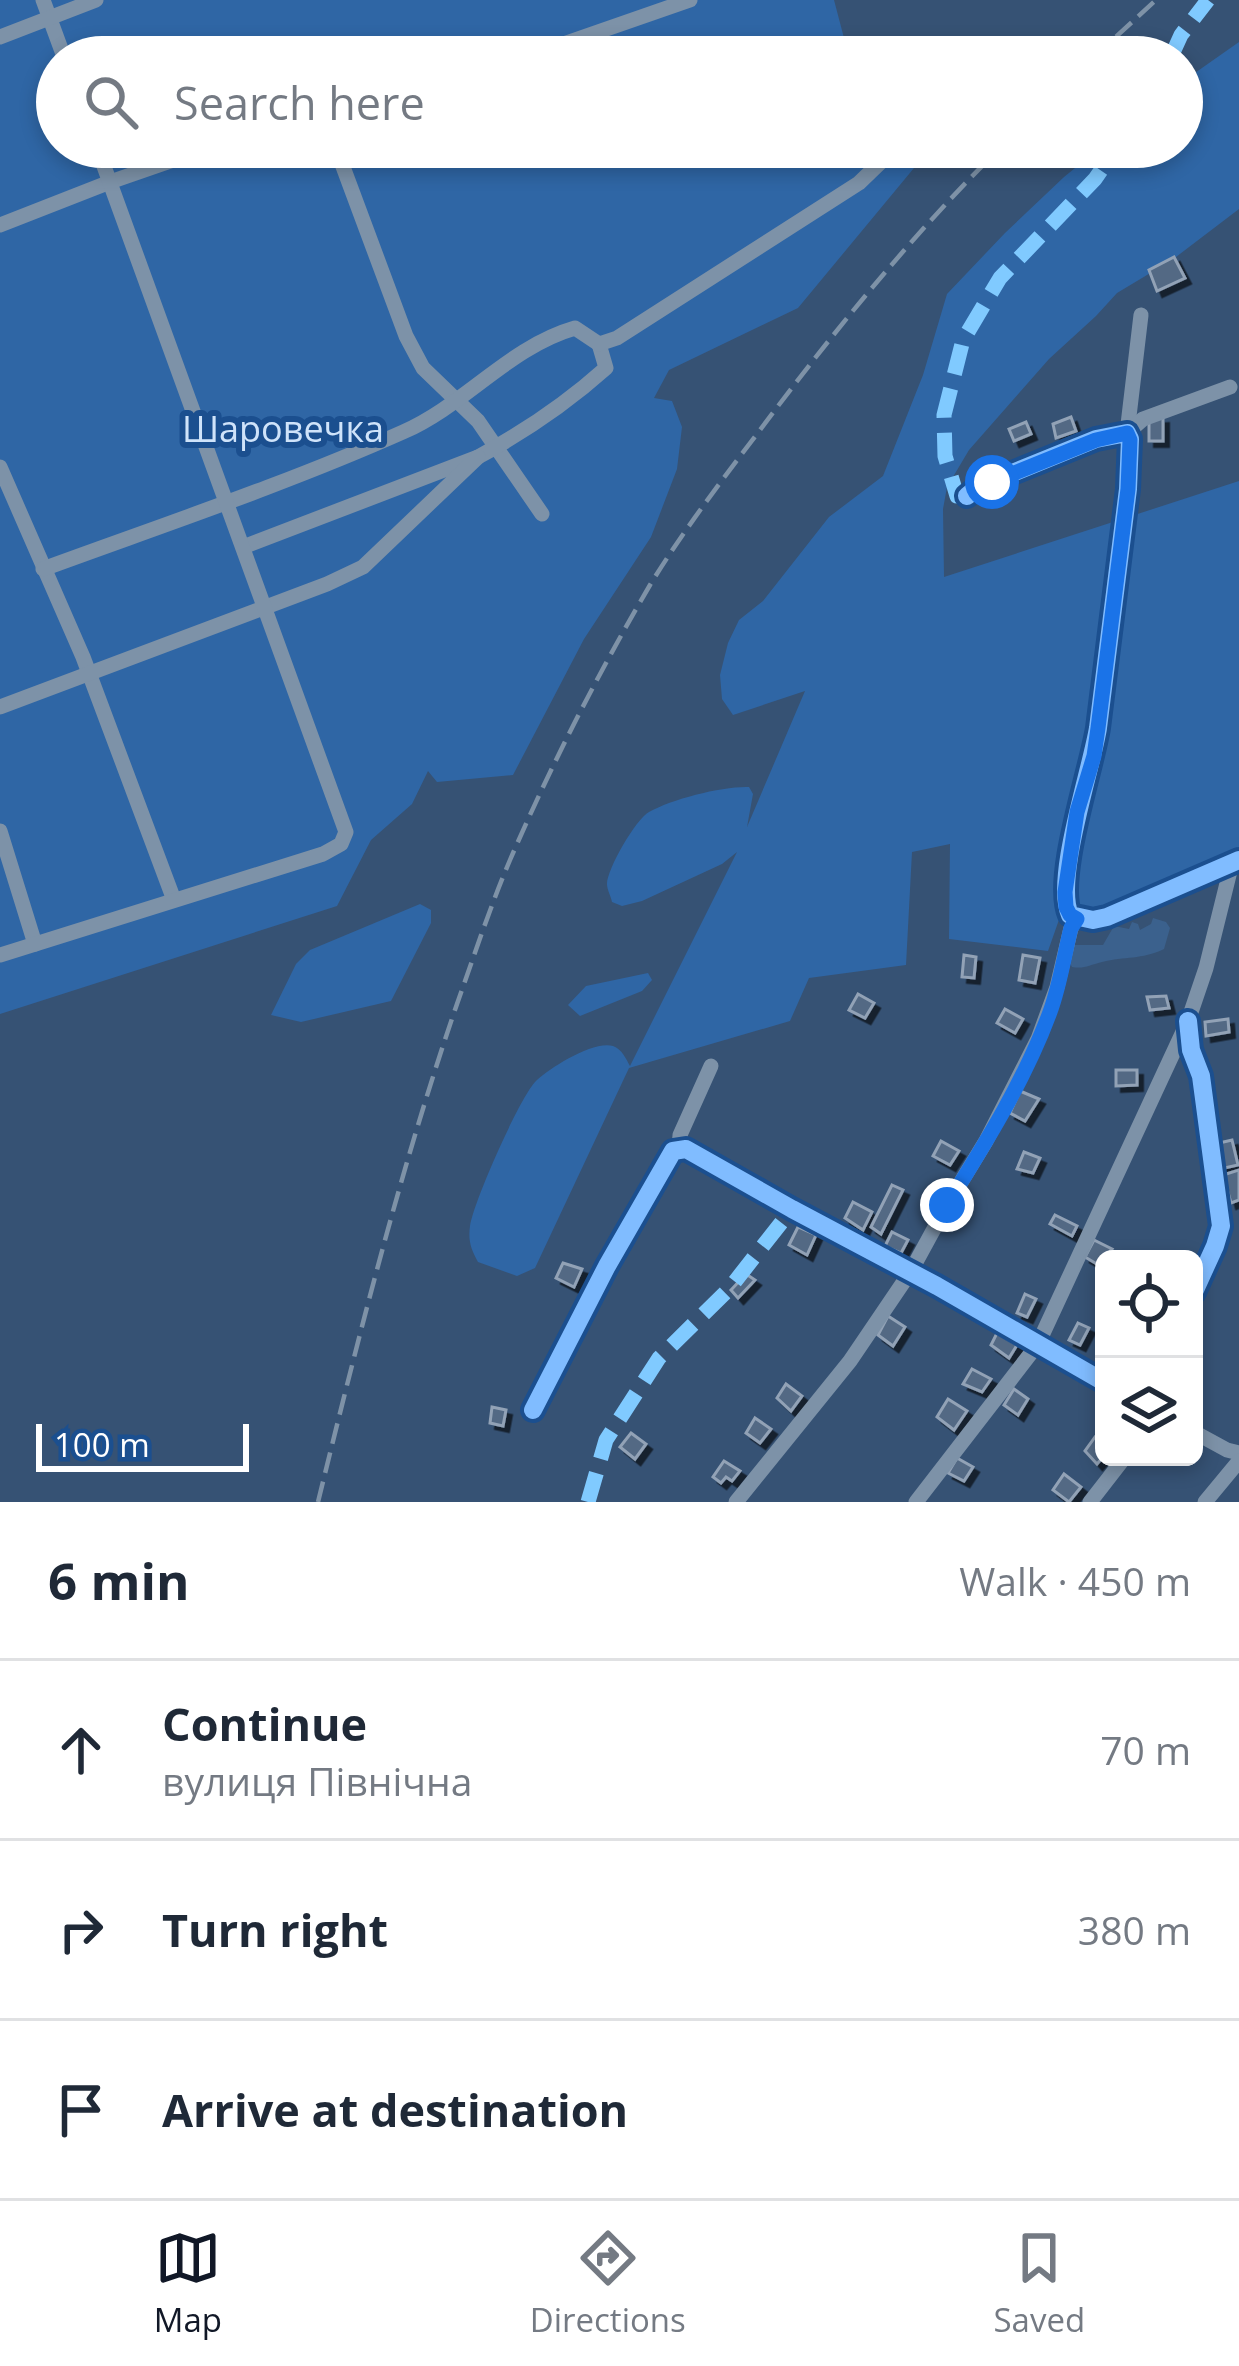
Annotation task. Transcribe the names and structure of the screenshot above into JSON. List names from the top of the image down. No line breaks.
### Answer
{"parks":["Шаровечка"],"scale_bar":"100 m","page":{"search":"Search here","scale":"100 m","heading":["6 min","Walk · 450 m"],"list":[["Continue","вулиця Північна","70 m"],["Turn right","380 m"],"Arrive at destination"],"nav":["Map","Directions","Saved"]}}
